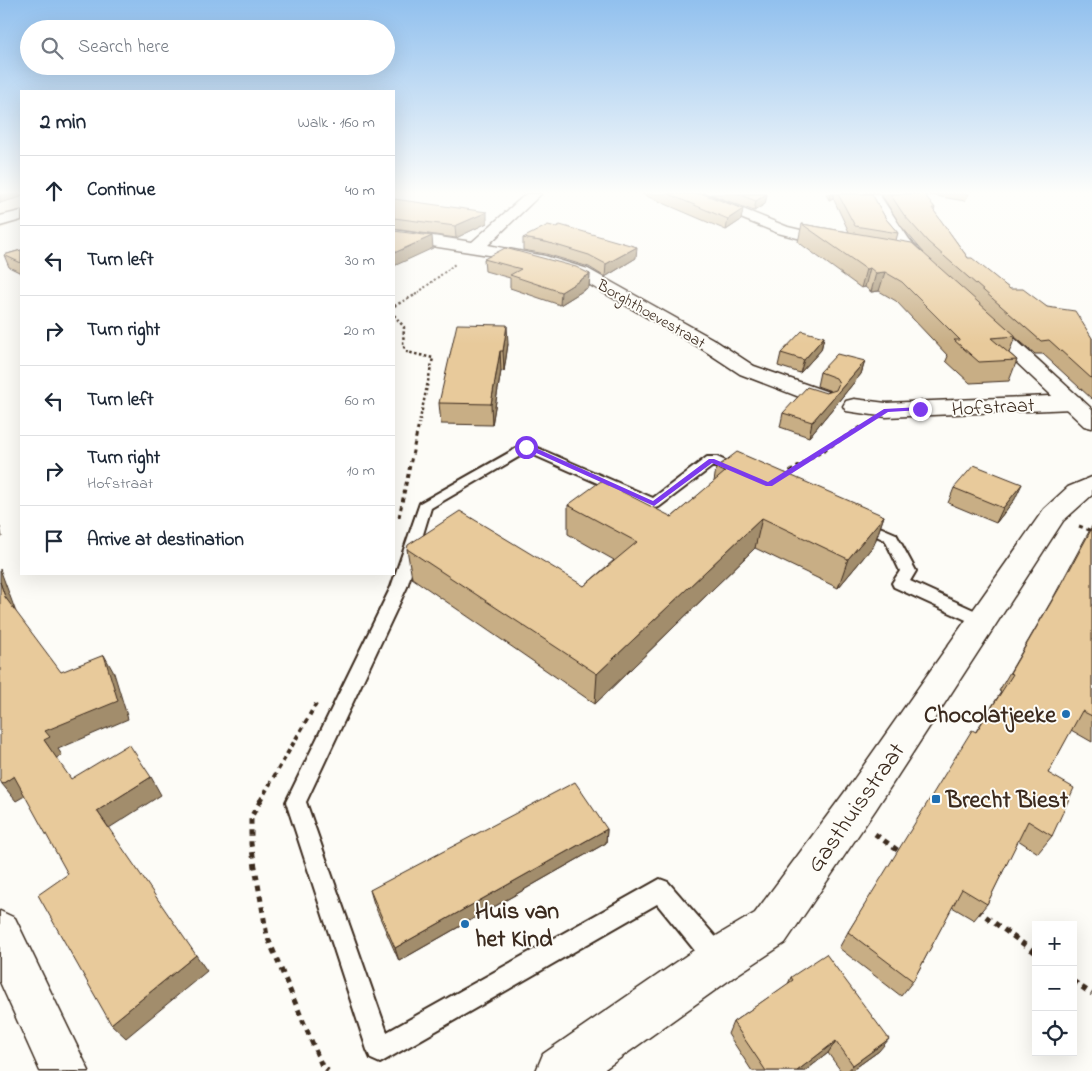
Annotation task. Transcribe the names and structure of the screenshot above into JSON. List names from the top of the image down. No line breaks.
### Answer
{"streets":{"street":["Borghthoevestraat","Hofstraat","Gasthuisstraat"]},"places":{"other":["Chocolatjeeke","Huis van het Kind"],"transit":["Brecht Biest"]},"page":{"search":"Search here","heading":["2 min","Walk · 160 m"],"list":[["Continue","40 m"],["Turn left","30 m"],["Turn right","20 m"],["Turn left","60 m"],["Turn right","Hofstraat","10 m"],"Arrive at destination"],"map_buttons":["+","−"]}}
